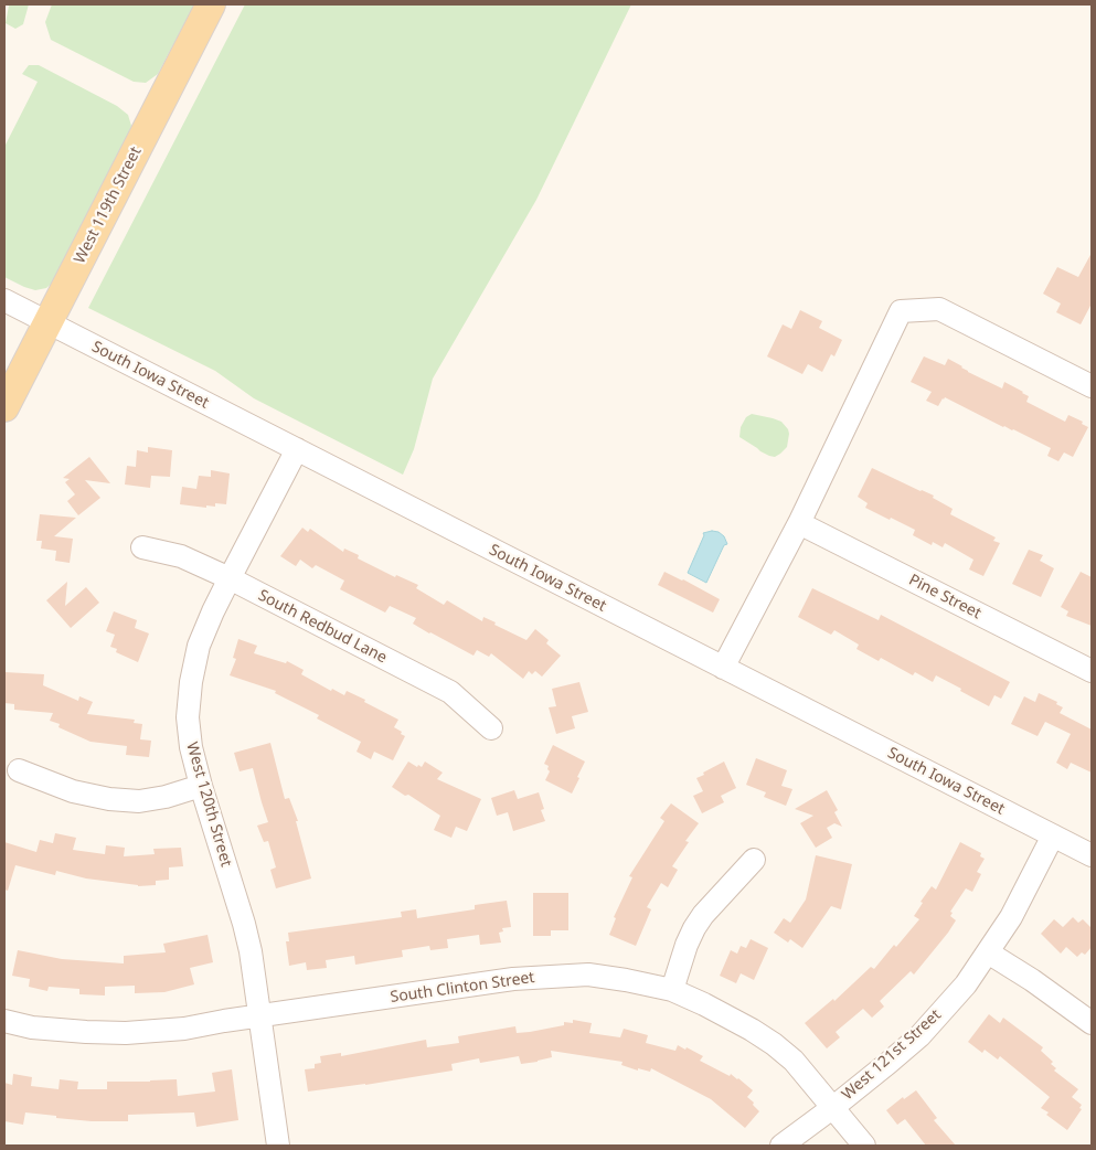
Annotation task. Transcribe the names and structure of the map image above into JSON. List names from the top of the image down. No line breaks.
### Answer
{"streets":{"main road":["West 119th Street"],"street":["South Iowa Street","Pine Street","South Redbud Lane","West 120th Street","South Clinton Street","West 121st Street"]},"crossings":[["West 119th Street","South Iowa Street"],["South Iowa Street","West 120th Street"],["South Iowa Street","West 121st Street"],["South Redbud Lane","West 120th Street"],["West 120th Street","South Clinton Street"],["South Clinton Street","West 121st Street"]]}
